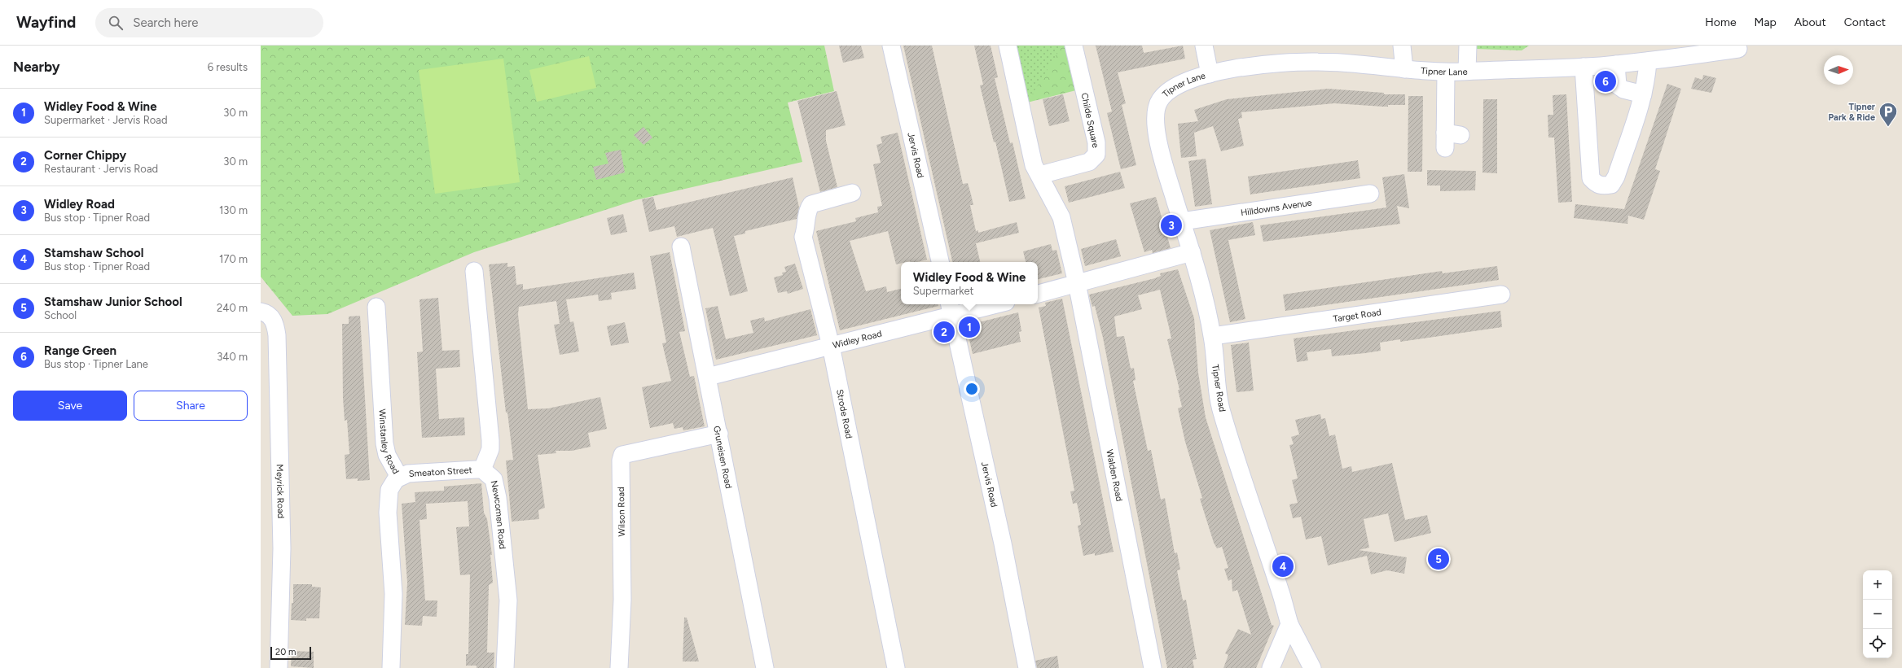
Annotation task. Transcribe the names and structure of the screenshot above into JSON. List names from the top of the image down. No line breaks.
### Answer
{"streets":{"street":["Tipner Lane","Childe Square","Jervis Road","Hilldowns Avenue","Target Road","Widley Road","Tipner Road","Strode Road","Winstanley Road","Gruneisen Road","Smeaton Street","Walden Road","Meyrick Road","Wilson Road","Newcomen Road"]},"crossings":[["Tipner Lane","Tipner Road"],["Jervis Road","Widley Road"],["Hilldowns Avenue","Tipner Road"],["Target Road","Tipner Road"],["Widley Road","Strode Road"],["Widley Road","Gruneisen Road"],["Winstanley Road","Smeaton Street"],["Gruneisen Road","Wilson Road"],["Smeaton Street","Newcomen Road"]],"places":{"parking":["Tipner Park & Ride"]},"scale_bar":"20 m","north":"right","page":{"header":"Wayfind","search":"Search here","nav":["Home","Map","About","Contact"],"heading":["Nearby","6 results"],"pins":["6","3","1","2","5","4"],"list":[{"mark":"1","name":"Widley Food & Wine","note":"Supermarket · Jervis Road","value":"30 m"},{"mark":"2","name":"Corner Chippy","note":"Restaurant · Jervis Road","value":"30 m"},{"mark":"3","name":"Widley Road","note":"Bus stop · Tipner Road","value":"130 m"},{"mark":"4","name":"Stamshaw School","note":"Bus stop · Tipner Road","value":"170 m"},{"mark":"5","name":"Stamshaw Junior School","note":"School","value":"240 m"},{"mark":"6","name":"Range Green","note":"Bus stop · Tipner Lane","value":"340 m"}],"popup":["Widley Food & Wine","Supermarket"],"buttons":["Save","Share"],"map_buttons":["+","−"],"scale":"20 m"}}
